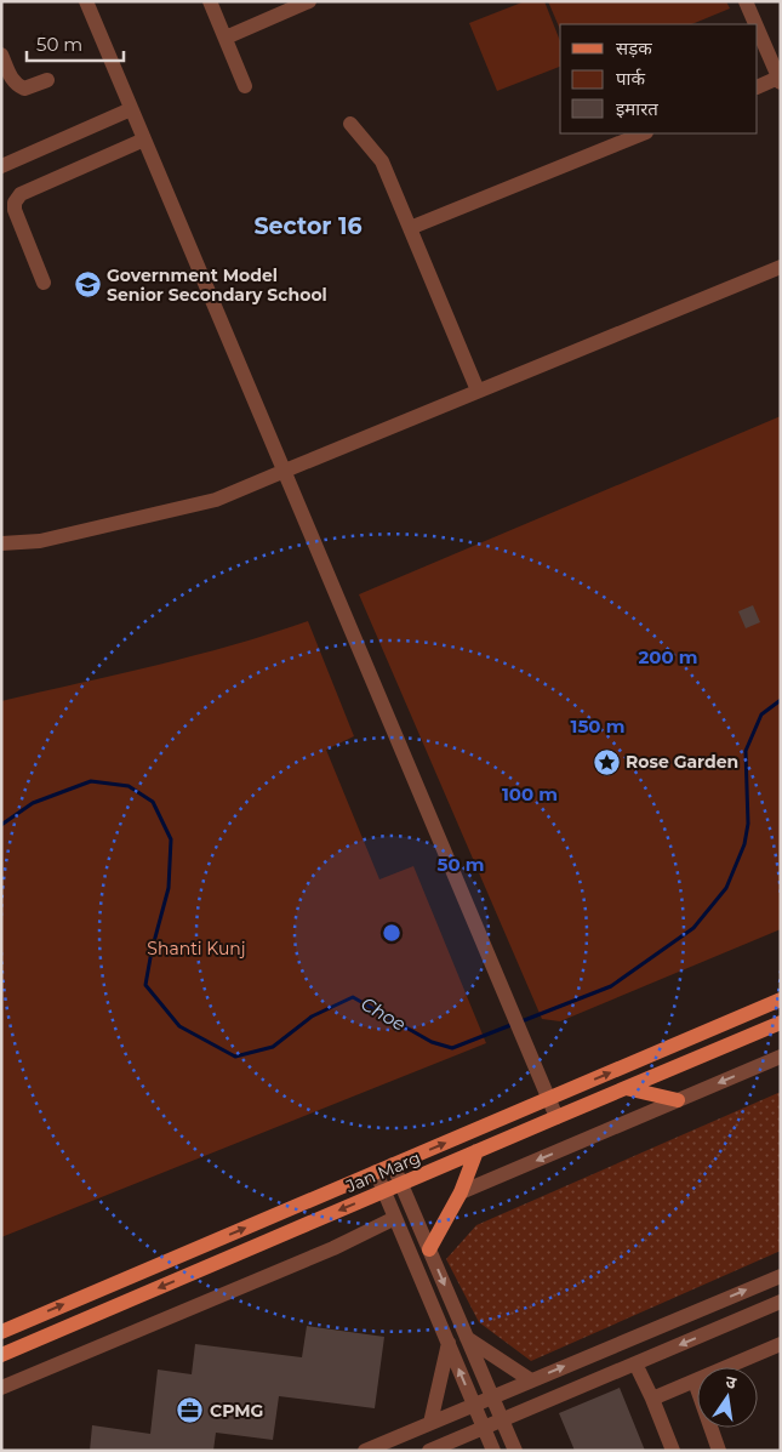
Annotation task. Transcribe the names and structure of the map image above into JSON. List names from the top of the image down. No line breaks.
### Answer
{"streets":{"main road":["Jan Marg"]},"districts":["Sector 16"],"water":["Choe"],"parks":["Shanti Kunj"],"places":{"school or university":["Government Model Senior Secondary School"],"place":["Rose Garden"],"office":["CPMG"]},"legend":["सड़क","पार्क","इमारत"],"scale_bar":"50 m","north":"top","rings":["200 m","150 m","100 m","50 m"]}
